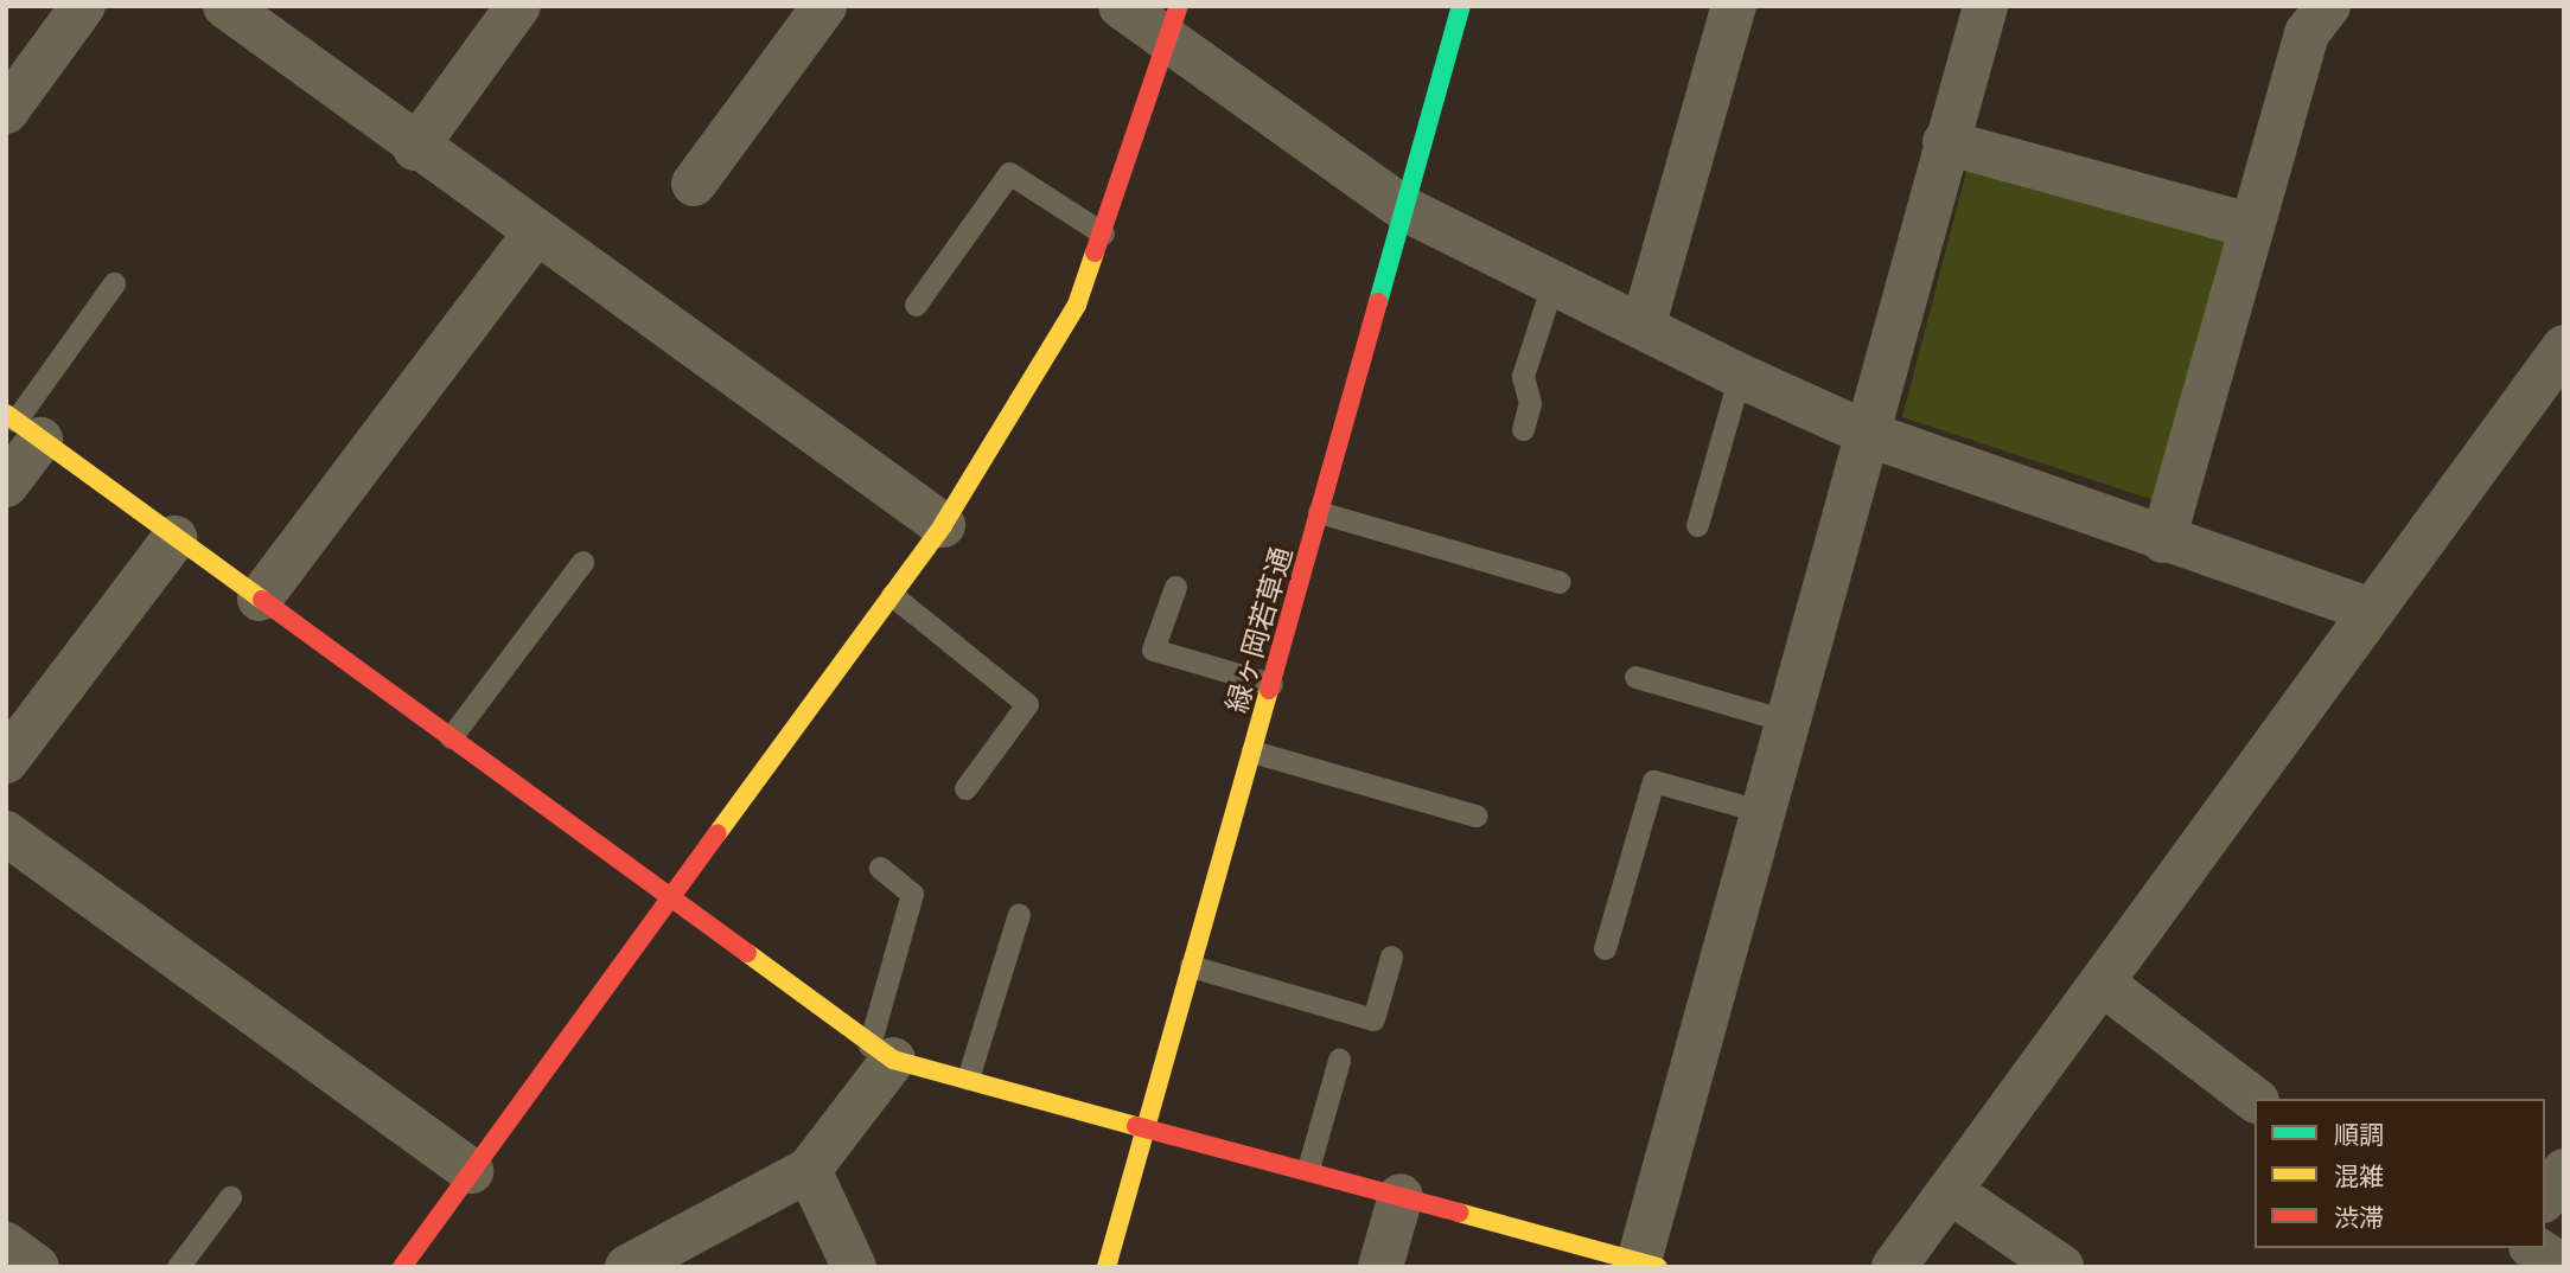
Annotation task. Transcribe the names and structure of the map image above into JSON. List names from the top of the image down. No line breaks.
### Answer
{"streets":{"street":["緑ヶ岡若草通"]},"legend":["順調","混雑","渋滞"]}
